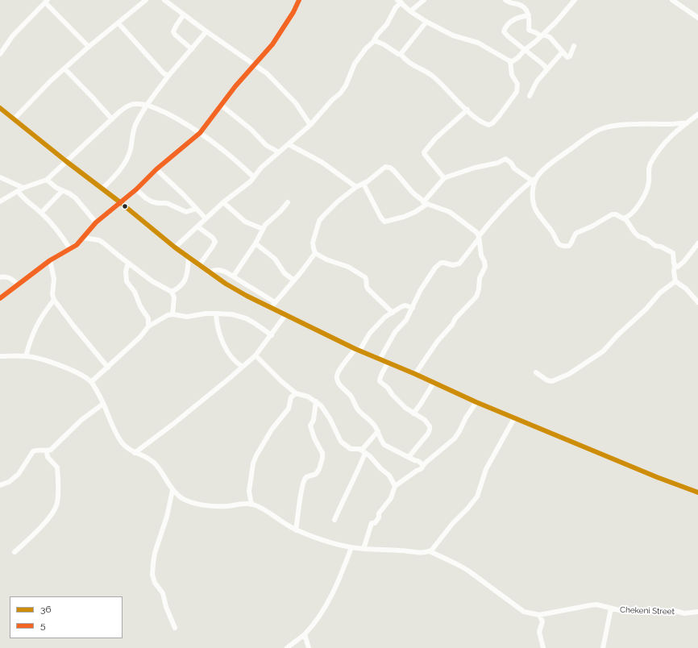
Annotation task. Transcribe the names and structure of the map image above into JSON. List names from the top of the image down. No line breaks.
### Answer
{"streets":{"street":["Chekeni Street"]},"lines":["transit line 5","transit line 36"],"legend":["36","5"]}
